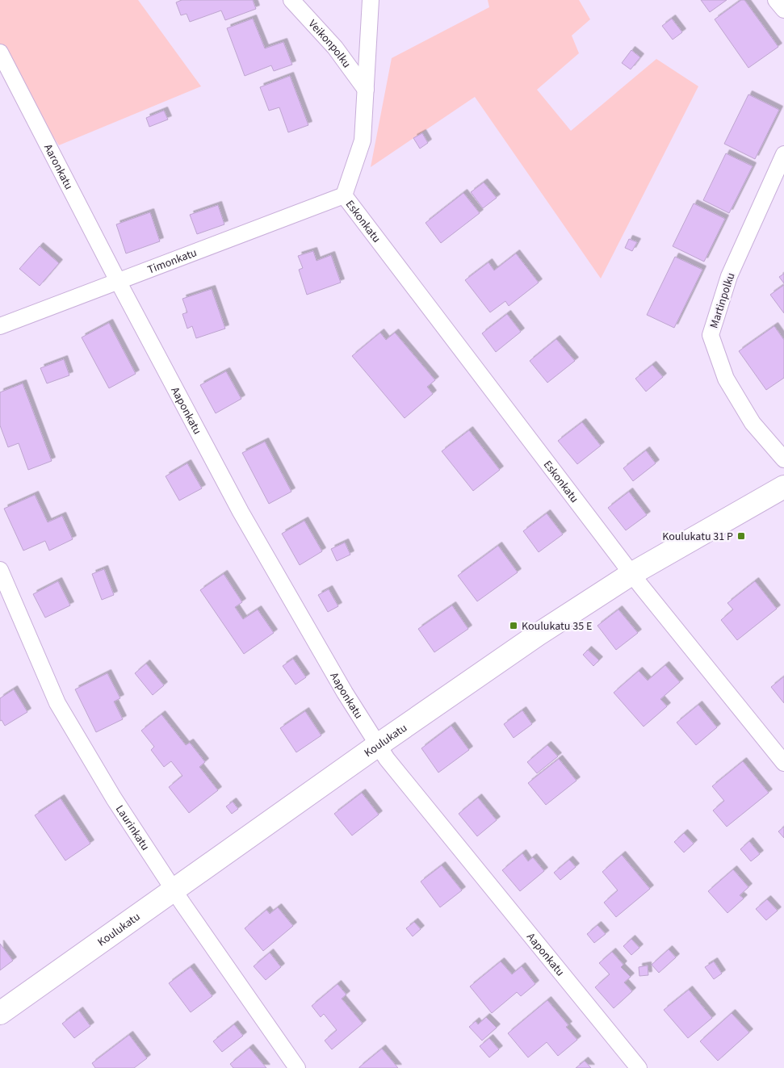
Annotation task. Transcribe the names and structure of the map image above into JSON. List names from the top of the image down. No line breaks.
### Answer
{"streets":{"street":["Veikonpolku","Aaronkatu","Eskonkatu","Timonkatu","Martinpolku","Aaponkatu","Koulukatu","Laurinkatu"]},"crossings":[["Veikonpolku","Eskonkatu"],["Veikonpolku","Timonkatu"],["Aaronkatu","Timonkatu"],["Aaronkatu","Aaponkatu"],["Eskonkatu","Timonkatu"],["Eskonkatu","Koulukatu"],["Timonkatu","Aaponkatu"],["Aaponkatu","Koulukatu"],["Koulukatu","Laurinkatu"]],"places":{"transit":["Koulukatu 31 P","Koulukatu 35 E"]}}
